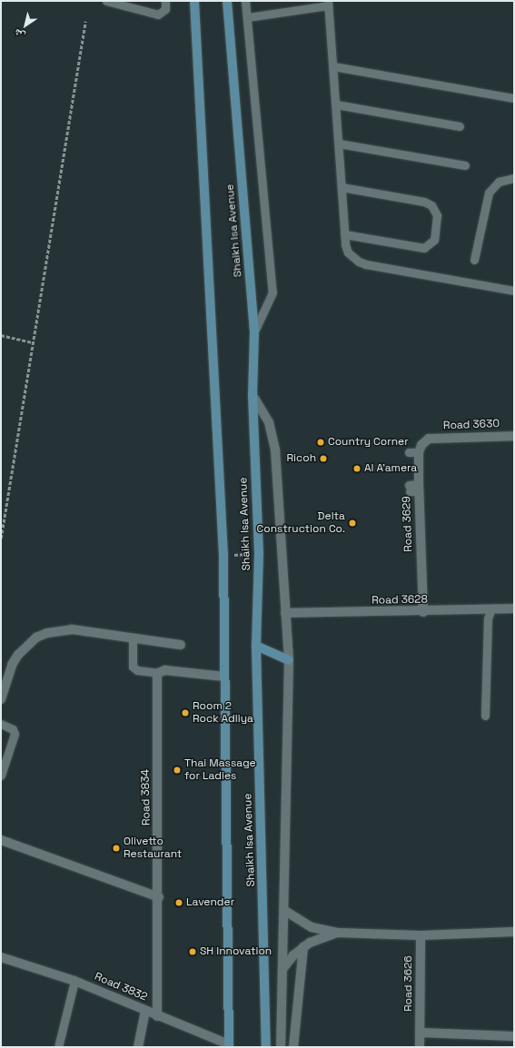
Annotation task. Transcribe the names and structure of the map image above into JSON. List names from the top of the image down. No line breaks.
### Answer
{"streets":{"main road":["Shaikh Isa Avenue"],"street":["Road 3630","Road 3629","Road 3628","Road 3834","Road 3626","Road 3832"]},"crossings":[["Shaikh Isa Avenue","Road 3832"],["Road 3630","Road 3629"],["Road 3629","Road 3628"],["Road 3834","Road 3832"]],"places":["Country Corner","Ricoh","Al A'amera","Delta Construction Co.","Room 2 Rock Adliya","Thai Massage for Ladies","Olivetto Restaurant","Lavender","SH Innovation"],"north":"bottom left"}
